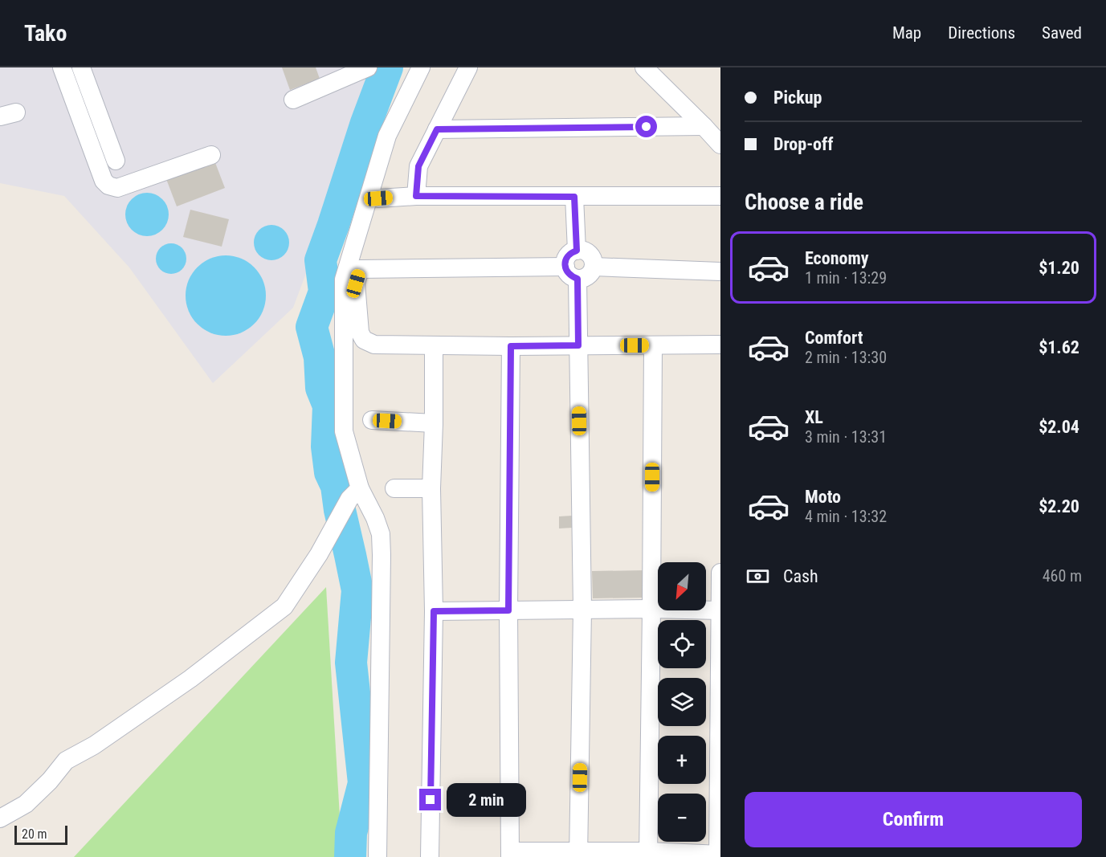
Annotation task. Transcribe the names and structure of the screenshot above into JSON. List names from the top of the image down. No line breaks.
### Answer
{"scale_bar":"20 m","north":"bottom left","page":{"header":"Tako","nav":["Map","Directions","Saved"],"banner":["Pickup","Drop-off"],"heading":"Choose a ride","list":[{"name":"Economy","note":"1 min · 13:29","value":"$1.20"},{"name":"Comfort","note":"2 min · 13:30","value":"$1.62"},{"name":"XL","note":"3 min · 13:31","value":"$2.04"},{"name":"Moto","note":"4 min · 13:32","value":"$2.20"}],"pay":["Cash","460 m"],"map_buttons":["+","−"],"buttons":"Confirm","bubble":"2 min","scale":"20 m"}}
